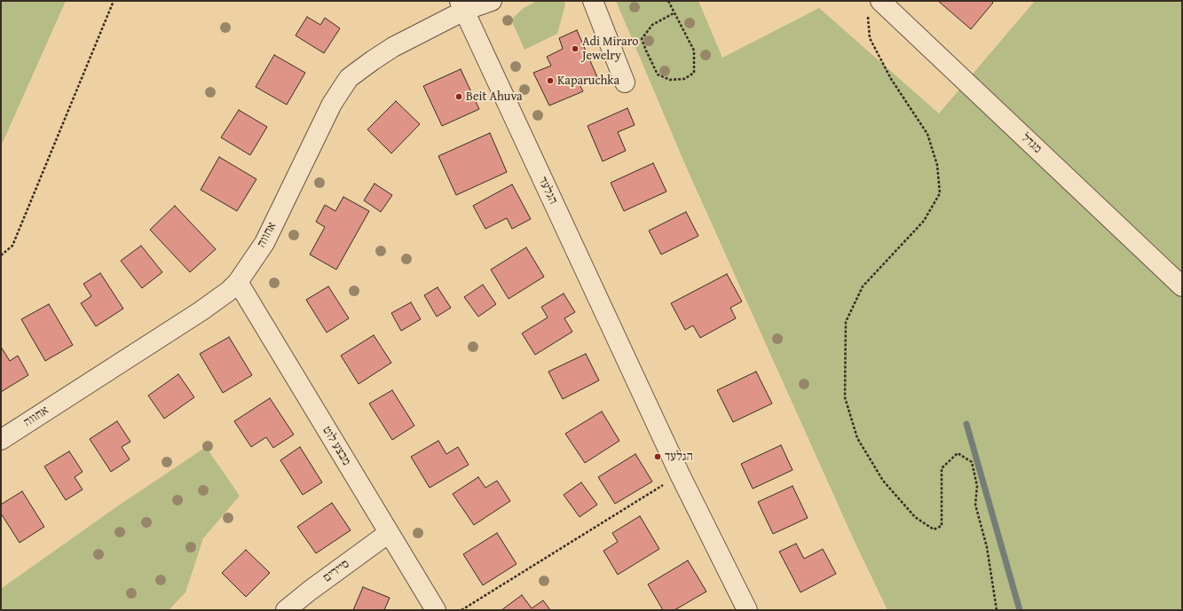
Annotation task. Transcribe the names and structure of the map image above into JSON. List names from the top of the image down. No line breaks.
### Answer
{"streets":{"street":["מגדל","הגלעד","אחווה","מבצע לוט","סיירים"]},"crossings":[["הגלעד","אחווה"],["אחווה","מבצע לוט"],["מבצע לוט","סיירים"]],"places":["Adi Miraro Jewelry","Kaparuchka","Beit Ahuva","הגלעד"]}
